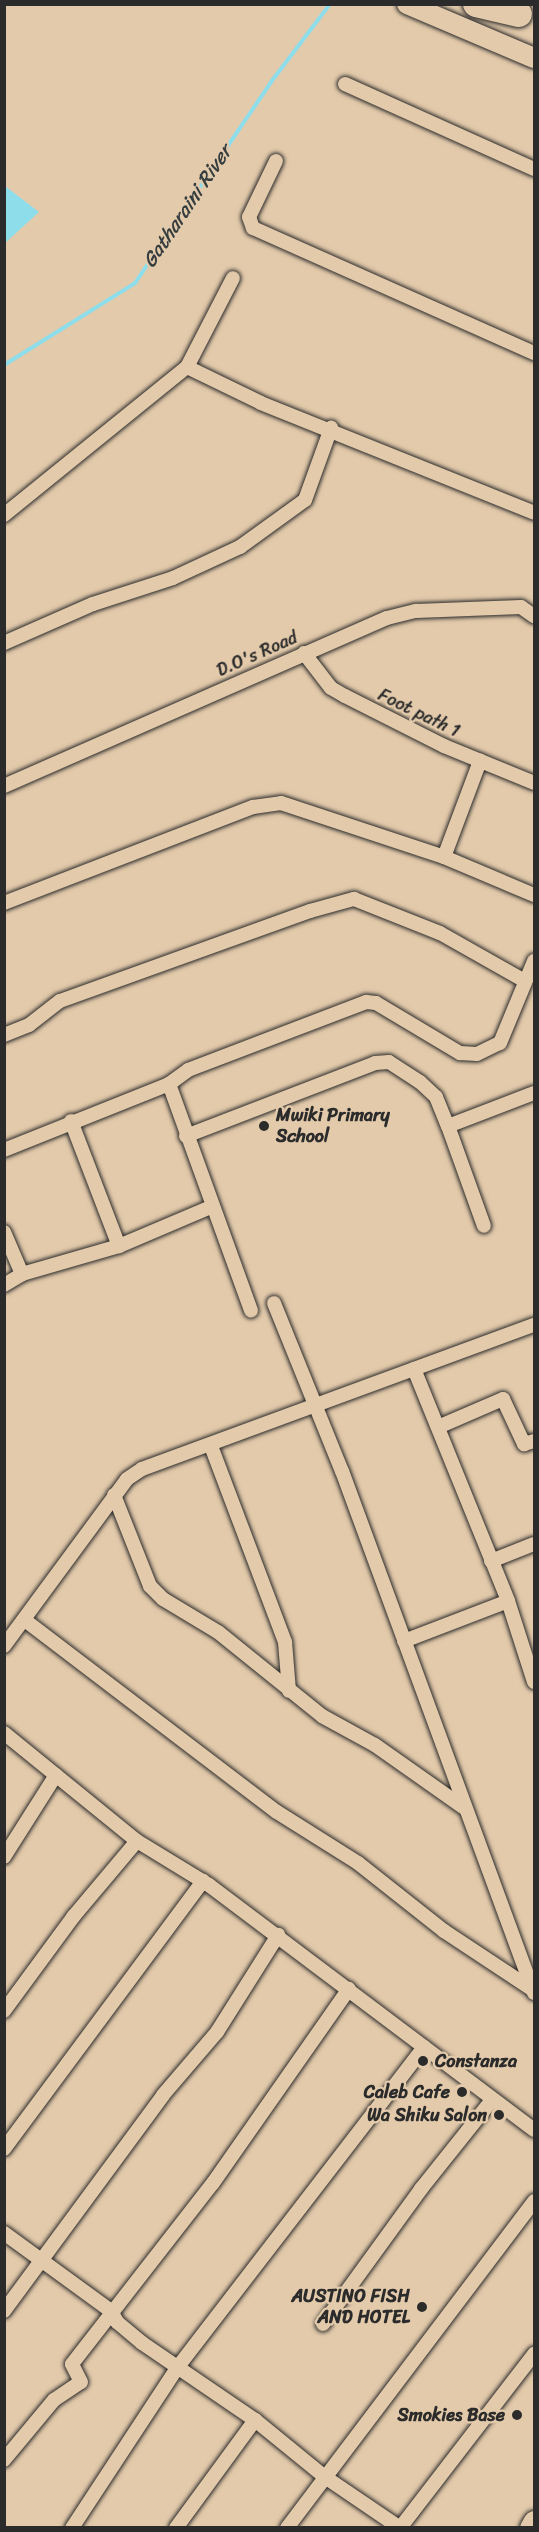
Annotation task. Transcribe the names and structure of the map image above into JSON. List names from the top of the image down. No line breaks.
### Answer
{"streets":{"street":["D.O's Road","Foot path 1"]},"crossings":[["D.O's Road","Foot path 1"]],"water":["Gatharaini River"],"places":["Mwiki Primary School","Constanza","Caleb Cafe","Wa Shiku Salon","AUSTINO FISH AND HOTEL","Smokies Base"]}
